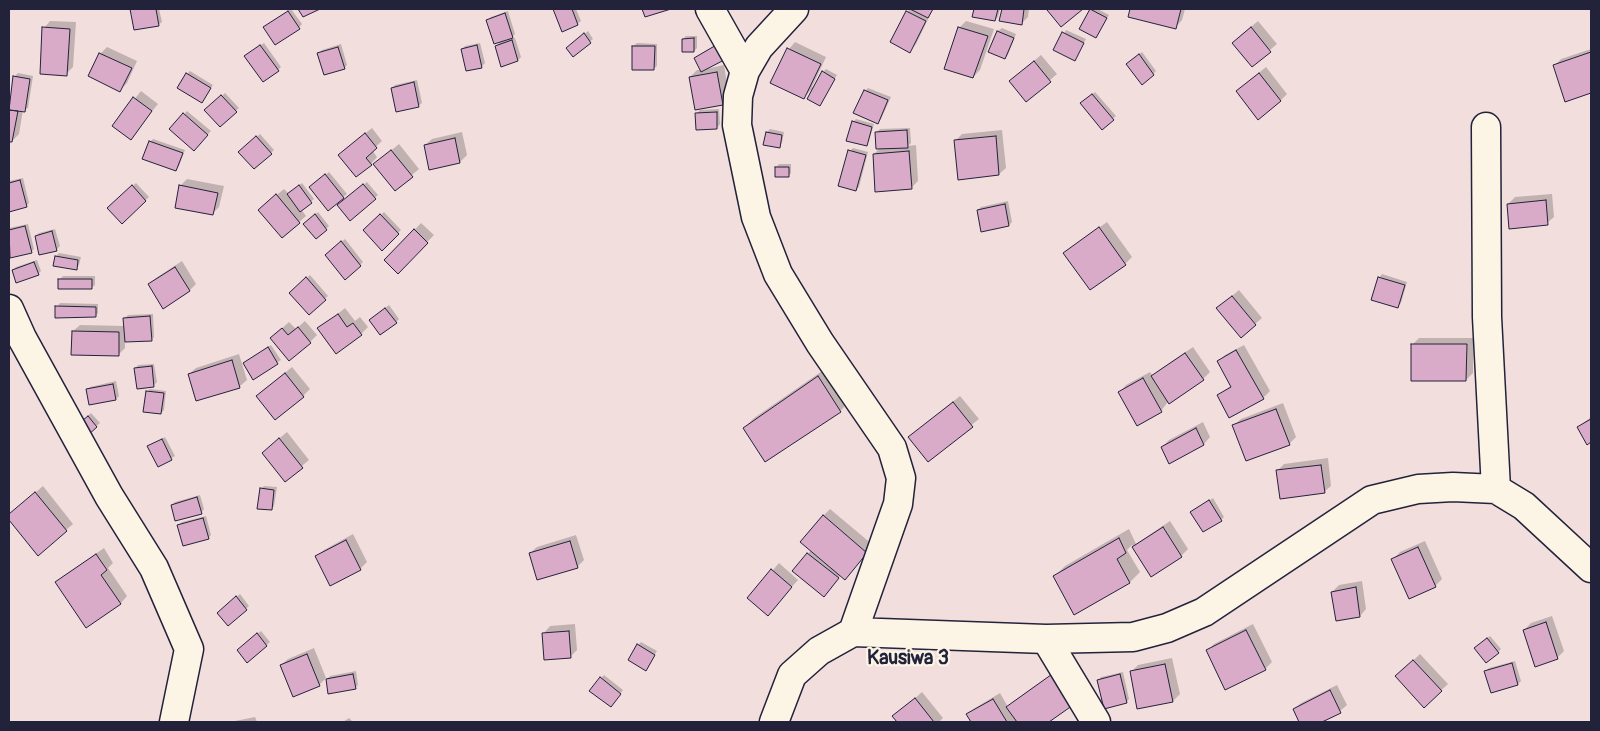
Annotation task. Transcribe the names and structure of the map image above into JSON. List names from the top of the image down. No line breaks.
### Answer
{"districts":["Kausiwa 3"]}
